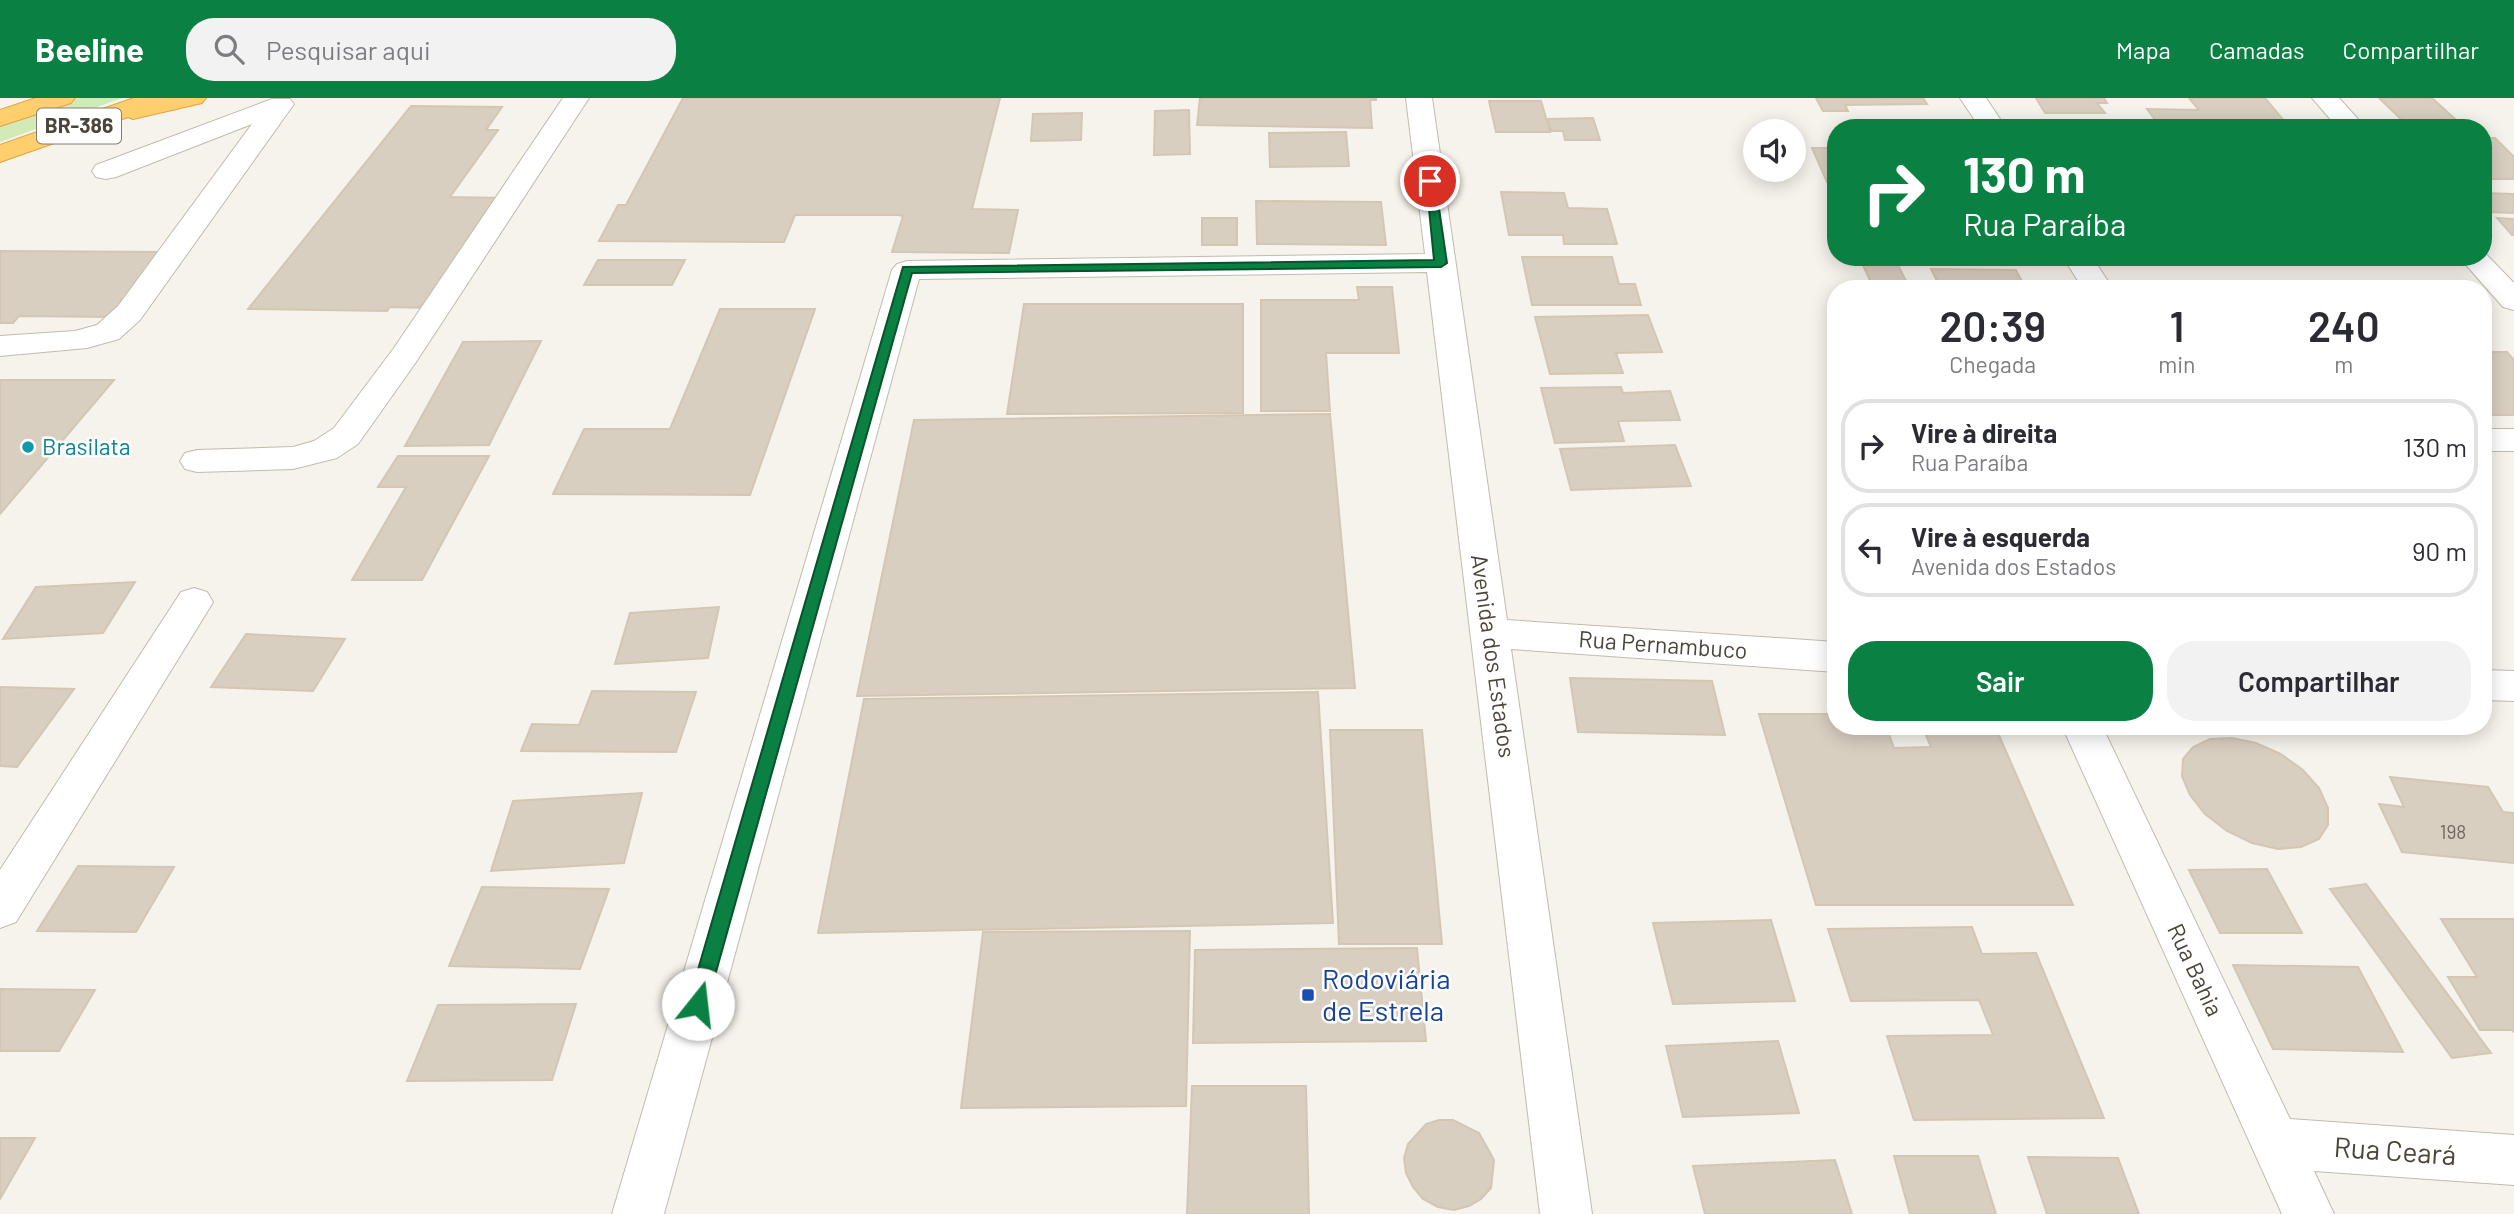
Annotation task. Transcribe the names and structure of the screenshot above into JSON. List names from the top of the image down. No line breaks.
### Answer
{"streets":{"highway":["BR-386"],"street":["Rua Pernambuco","Avenida dos Estados","Rua Bahia","Rua Ceará"]},"crossings":[["Rua Pernambuco","Avenida dos Estados"],["Rua Bahia","Rua Ceará"]],"places":{"other":["Brasilata"],"transit":["Rodoviária de Estrela"]},"house_numbers":["198"],"page":{"header":"Beeline","search":"Pesquisar aqui","nav":["Mapa","Camadas","Compartilhar"],"turn":["130 m","Rua Paraíba"],"eta":["20:39","Chegada","1","min","240","m"],"list":[{"name":"Vire à direita","note":"Rua Paraíba","value":"130 m"},{"name":"Vire à esquerda","note":"Avenida dos Estados","value":"90 m"}],"buttons":["Sair","Compartilhar"]}}
